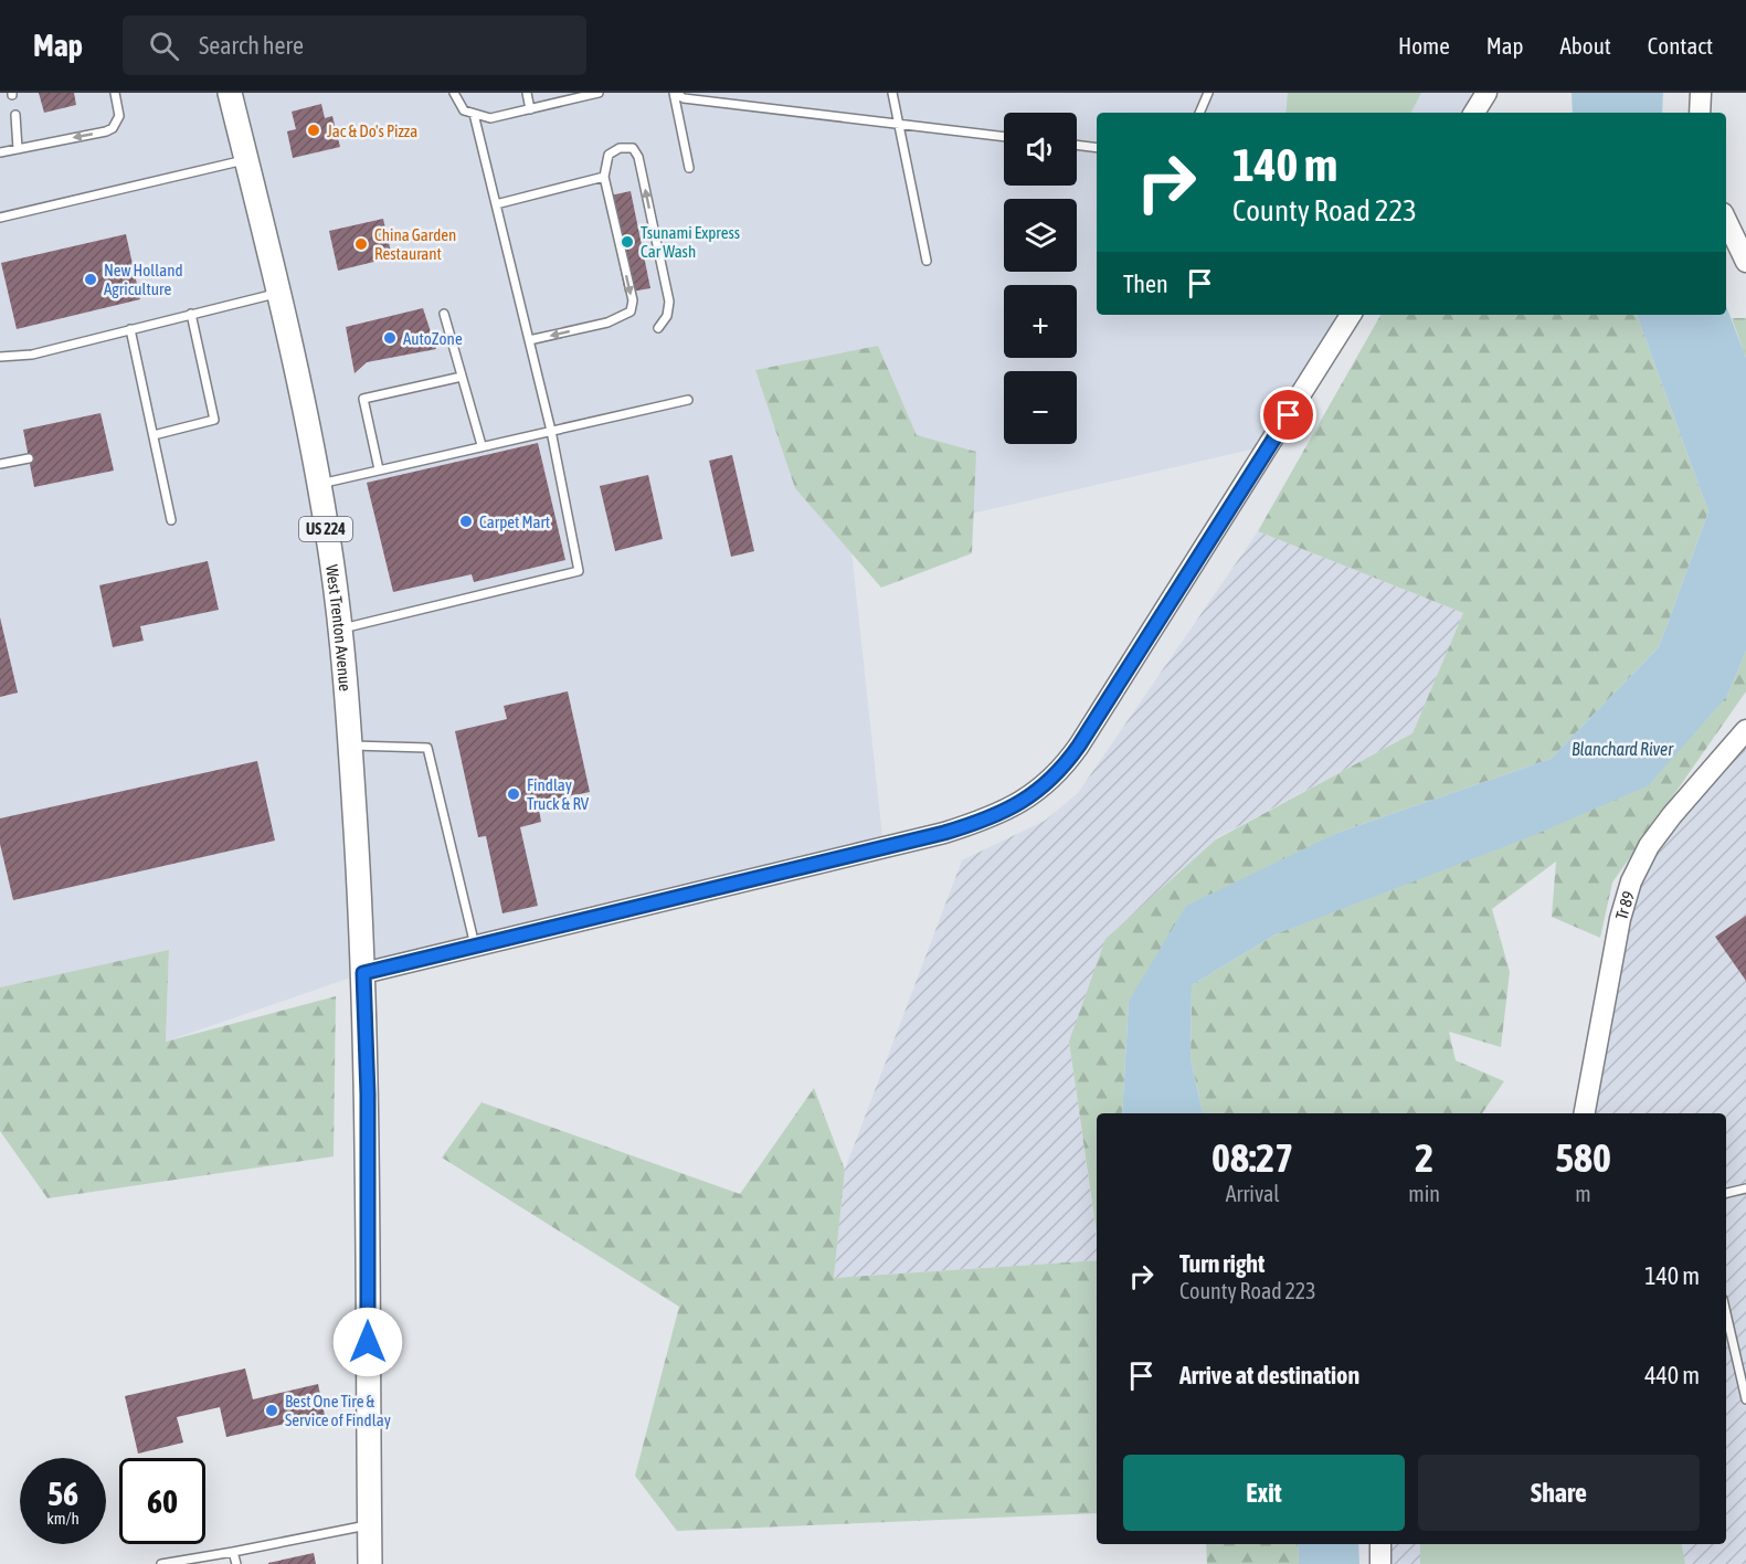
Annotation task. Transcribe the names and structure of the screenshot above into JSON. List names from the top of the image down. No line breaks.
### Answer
{"streets":{"main road":["US 224","West Trenton Avenue"],"street":["Tr 89"]},"crossings":[["US 224","West Trenton Avenue"]],"water":["Blanchard River"],"places":["Jac & Do's Pizza","Tsunami Express Car Wash","China Garden Restaurant","New Holland Agriculture","AutoZone","Carpet Mart","Findlay Truck & RV","Best One Tire & Service of Findlay"],"page":{"header":"Map","search":"Search here","nav":["Home","Map","About","Contact"],"map_buttons":["+","−"],"turn":["140 m","County Road 223"],"then":"Then","eta":["08:27","Arrival","2","min","580","m"],"list":[{"name":"Turn right","note":"County Road 223","value":"140 m"},{"name":"Arrive at destination","value":"440 m"}],"buttons":["Exit","Share"],"speed":"56 km/h","limit":"60"}}
